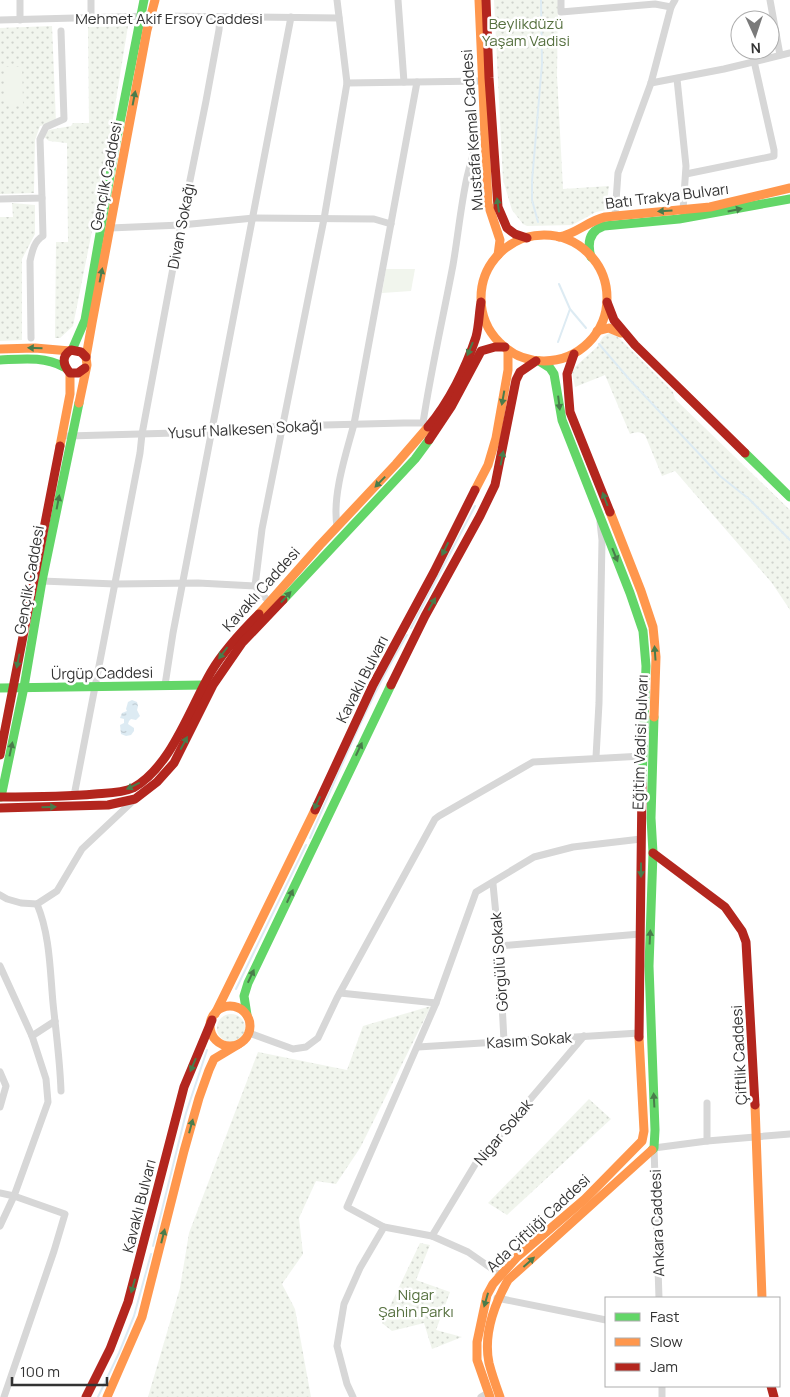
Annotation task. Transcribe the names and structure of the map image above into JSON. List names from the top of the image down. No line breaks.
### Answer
{"streets":{"main road":["Mustafa Kemal Caddesi","Gençlik Caddesi","Batı Trakya Bulvarı","Kavaklı Caddesi","Ürgüp Caddesi","Kavaklı Bulvarı","Eğitim Vadisi Bulvarı","Çiftlik Caddesi","Ada Çiftliği Caddesi"],"street":["Mehmet Akif Ersoy Caddesi","Divan Sokağı","Yusuf Nalkesen Sokağı","Görgülü Sokak","Kasım Sokak","Nigar Sokak","Ankara Caddesi"]},"crossings":[["Mehmet Akif Ersoy Caddesi","Gençlik Caddesi"],["Mehmet Akif Ersoy Caddesi","Divan Sokağı"],["Mustafa Kemal Caddesi","Batı Trakya Bulvarı"],["Mustafa Kemal Caddesi","Kavaklı Caddesi"],["Mustafa Kemal Caddesi","Kavaklı Bulvarı"],["Mustafa Kemal Caddesi","Eğitim Vadisi Bulvarı"],["Gençlik Caddesi","Yusuf Nalkesen Sokağı"],["Gençlik Caddesi","Kavaklı Caddesi"],["Gençlik Caddesi","Ürgüp Caddesi"],["Batı Trakya Bulvarı","Kavaklı Caddesi"],["Batı Trakya Bulvarı","Kavaklı Bulvarı"],["Batı Trakya Bulvarı","Eğitim Vadisi Bulvarı"],["Divan Sokağı","Yusuf Nalkesen Sokağı"],["Divan Sokağı","Kavaklı Caddesi"],["Divan Sokağı","Ürgüp Caddesi"],["Yusuf Nalkesen Sokağı","Kavaklı Caddesi"],["Kavaklı Caddesi","Ürgüp Caddesi"],["Kavaklı Caddesi","Kavaklı Bulvarı"],["Kavaklı Caddesi","Eğitim Vadisi Bulvarı"],["Kavaklı Bulvarı","Eğitim Vadisi Bulvarı"],["Eğitim Vadisi Bulvarı","Kasım Sokak"],["Eğitim Vadisi Bulvarı","Çiftlik Caddesi"],["Eğitim Vadisi Bulvarı","Ada Çiftliği Caddesi"],["Eğitim Vadisi Bulvarı","Ankara Caddesi"],["Görgülü Sokak","Kasım Sokak"],["Kasım Sokak","Nigar Sokak"],["Ada Çiftliği Caddesi","Ankara Caddesi"]],"parks":["Beylikdüzü Yaşam Vadisi","Nigar Şahin Parkı"],"legend":["Fast","Slow","Jam"],"scale_bar":"100 m","north":"bottom"}
